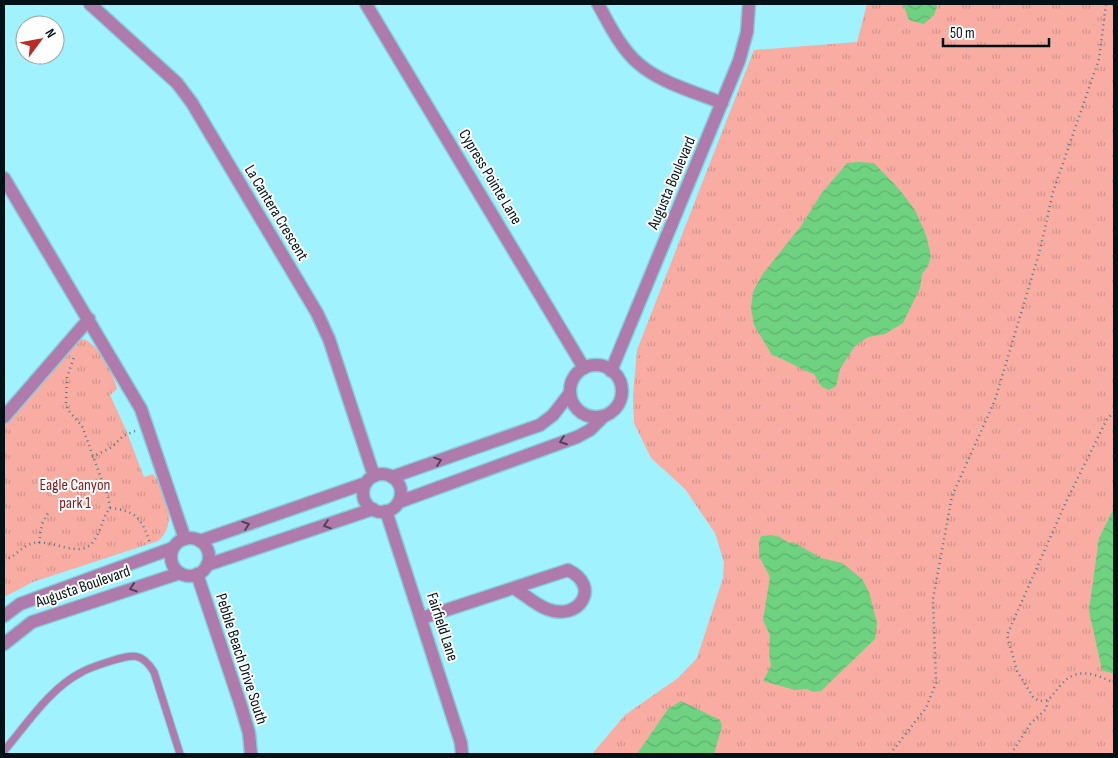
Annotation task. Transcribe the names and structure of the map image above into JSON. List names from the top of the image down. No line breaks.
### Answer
{"streets":{"street":["Cypress Pointe Lane","Augusta Boulevard","La Cantera Crescent","Fairfield Lane","Pebble Beach Drive South"]},"crossings":[["Cypress Pointe Lane","Augusta Boulevard"],["Augusta Boulevard","Pebble Beach Drive South"],["La Cantera Crescent","Fairfield Lane"]],"parks":["Eagle Canyon park 1"],"scale_bar":"50 m","north":"top right"}
